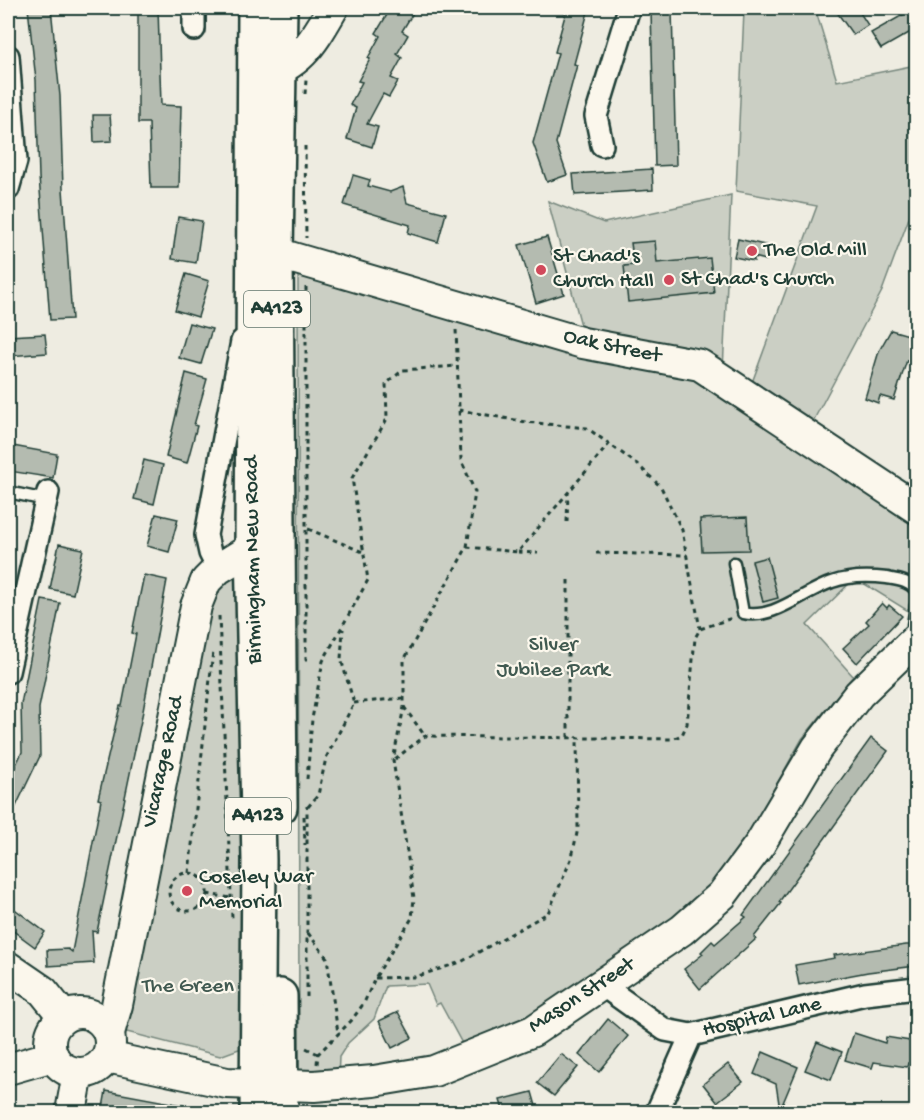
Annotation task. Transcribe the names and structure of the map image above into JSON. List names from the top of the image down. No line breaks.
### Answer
{"streets":{"highway":["A4123","Birmingham New Road"],"street":["Oak Street","Vicarage Road","Mason Street","Hospital Lane"]},"crossings":[["Oak Street","Birmingham New Road"],["Birmingham New Road","Vicarage Road"],["Birmingham New Road","Mason Street"],["Vicarage Road","Mason Street"]],"parks":["Silver Jubilee Park","The Green"],"places":["The Old Mill","St Chad's Church Hall","St Chad's Church","Coseley War Memorial"]}
